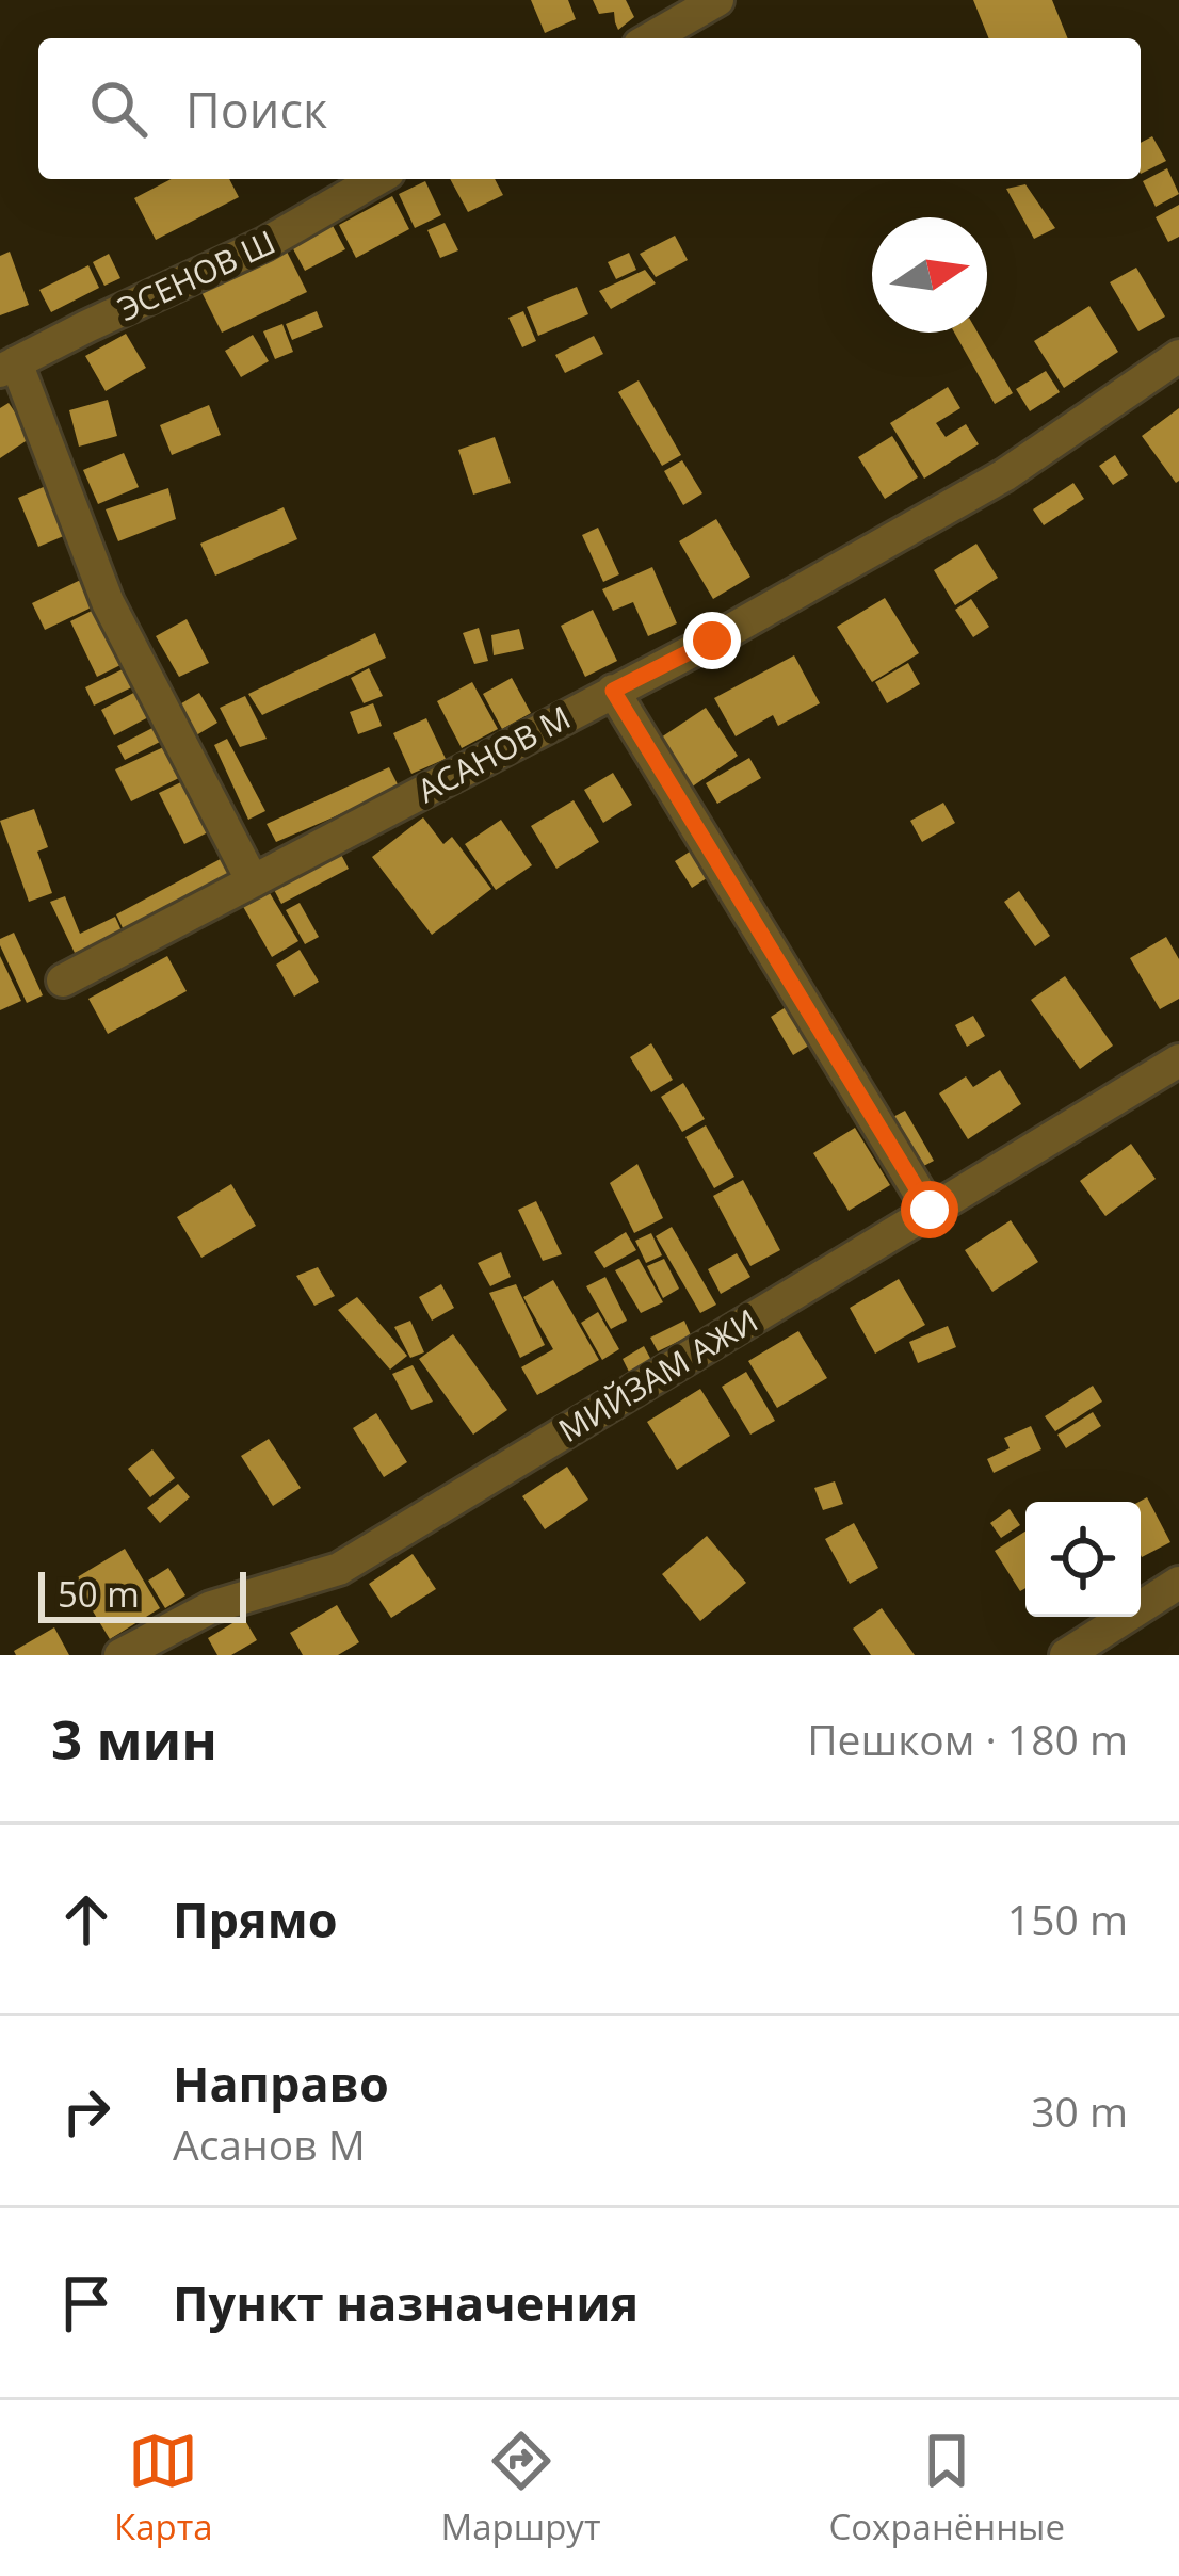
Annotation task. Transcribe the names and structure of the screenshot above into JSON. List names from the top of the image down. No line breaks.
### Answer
{"streets":{"street":["ЭСЕНОВ Ш","АСАНОВ М","МИЙЗАМ АЖИ"]},"scale_bar":"50 m","north":"right","page":{"search":"Поиск","scale":"50 m","heading":["3 мин","Пешком · 180 m"],"list":[["Прямо","150 m"],["Направо","Асанов М","30 m"],"Пункт назначения"],"nav":["Карта","Маршрут","Сохранённые"]}}
